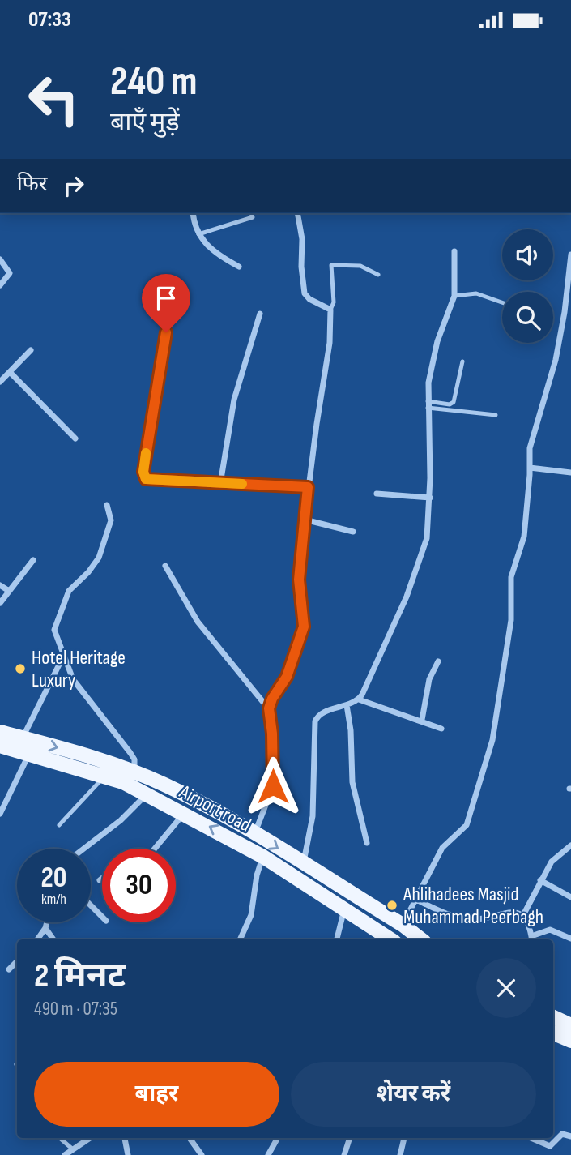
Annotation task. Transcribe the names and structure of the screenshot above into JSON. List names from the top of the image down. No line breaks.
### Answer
{"streets":{"main road":["Airport road"]},"places":["Hotel Heritage Luxury","Ahlihadees Masjid Muhammad Peerbagh"],"page":{"status":"07:33","turn":["240 m","बाएँ मुड़ें"],"then":"फिर","speed":"20 km/h","limit":"30","heading":["2 मिनट","490 m · 07:35"],"buttons":["बाहर","शेयर करें"]}}
